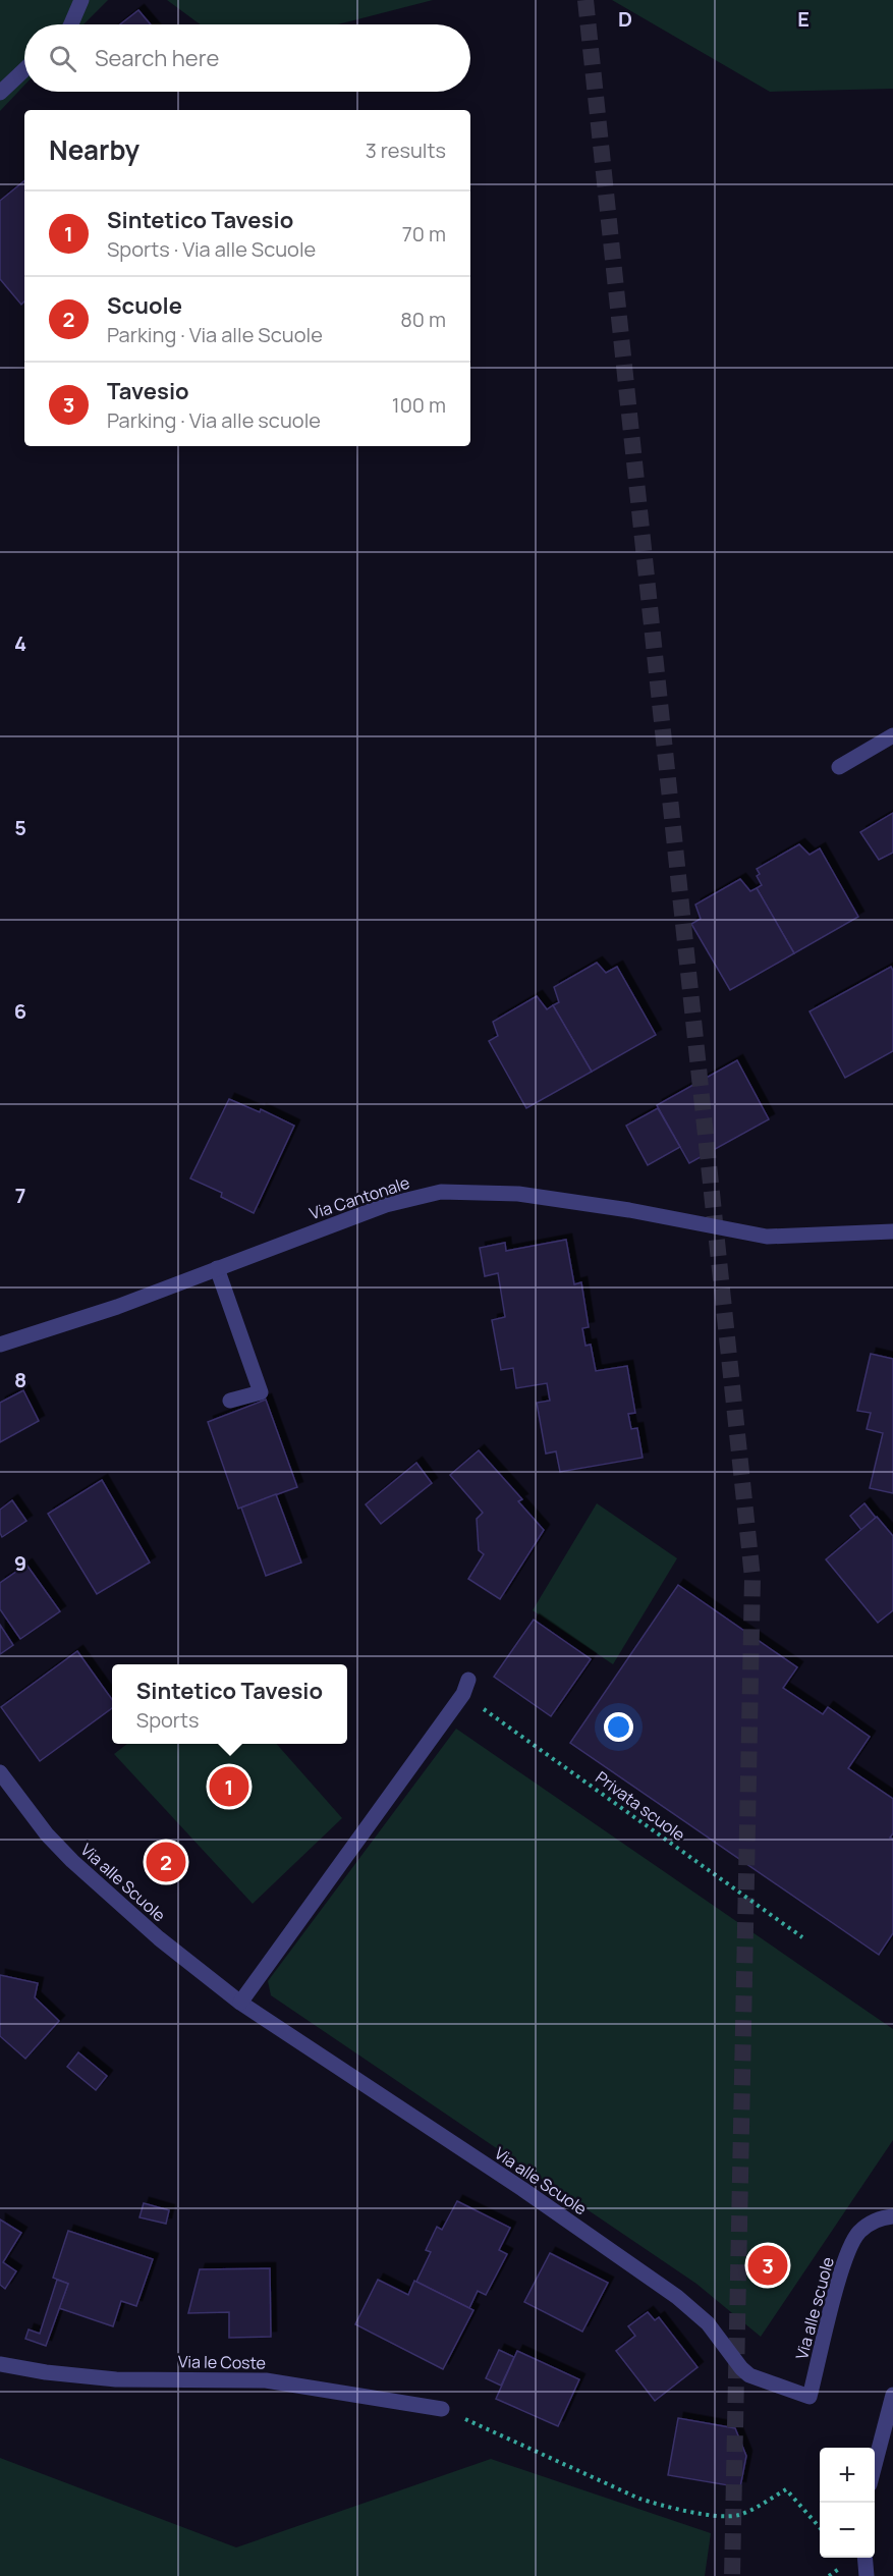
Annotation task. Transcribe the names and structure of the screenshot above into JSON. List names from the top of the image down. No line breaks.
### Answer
{"streets":{"street":["Via Cantonale","Via alle Scuole","Via alle scuole","Via le Coste"],"path":["Privata scuole"]},"crossings":[["Via alle Scuole","Via alle scuole"]],"page":{"search":"Search here","heading":["Nearby","3 results"],"list":[{"mark":"1","name":"Sintetico Tavesio","note":"Sports · Via alle Scuole","value":"70 m"},{"mark":"2","name":"Scuole","note":"Parking · Via alle Scuole","value":"80 m"},{"mark":"3","name":"Tavesio","note":"Parking · Via alle scuole","value":"100 m"}],"popup":["Sintetico Tavesio","Sports"],"pins":["1","2","3"],"map_buttons":["+","−"]},"grid":{"columns":["D","E"],"rows":["4","5","6","7","8","9"]}}
